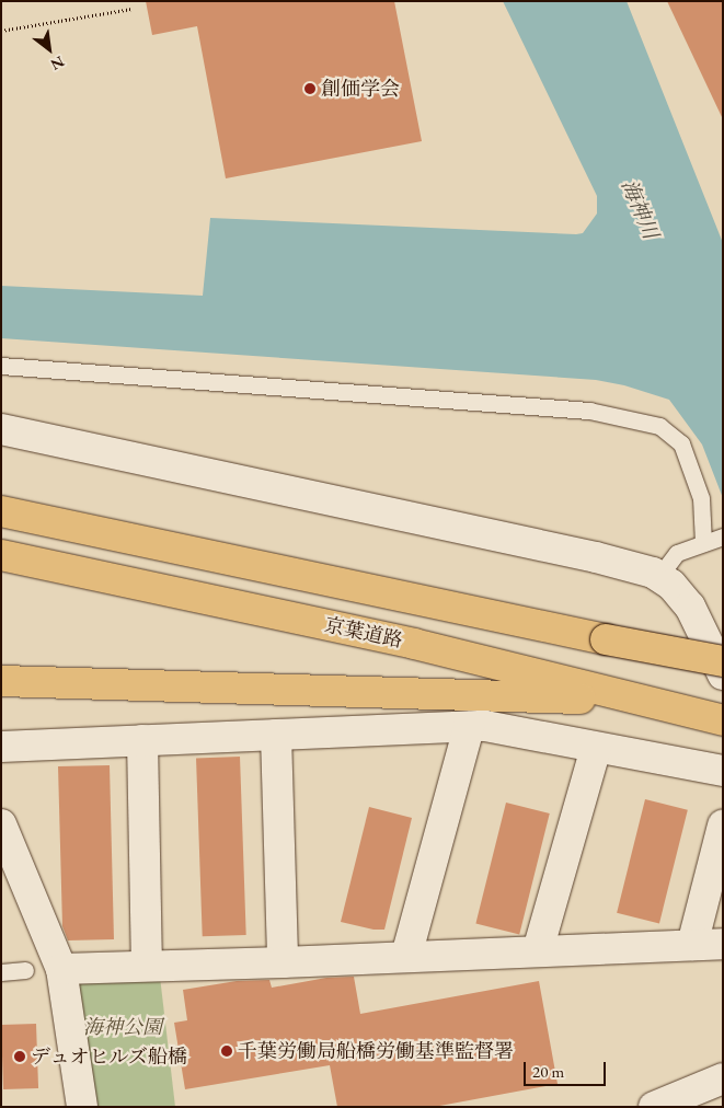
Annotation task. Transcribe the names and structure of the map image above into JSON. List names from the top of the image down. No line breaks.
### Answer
{"streets":{"highway":["京葉道路"]},"water":["海神川"],"parks":["海神公園"],"places":["創価学会","千葉労働局船橋労働基準監督署","デュオヒルズ船橋"],"scale_bar":"20 m","north":"bottom right"}
